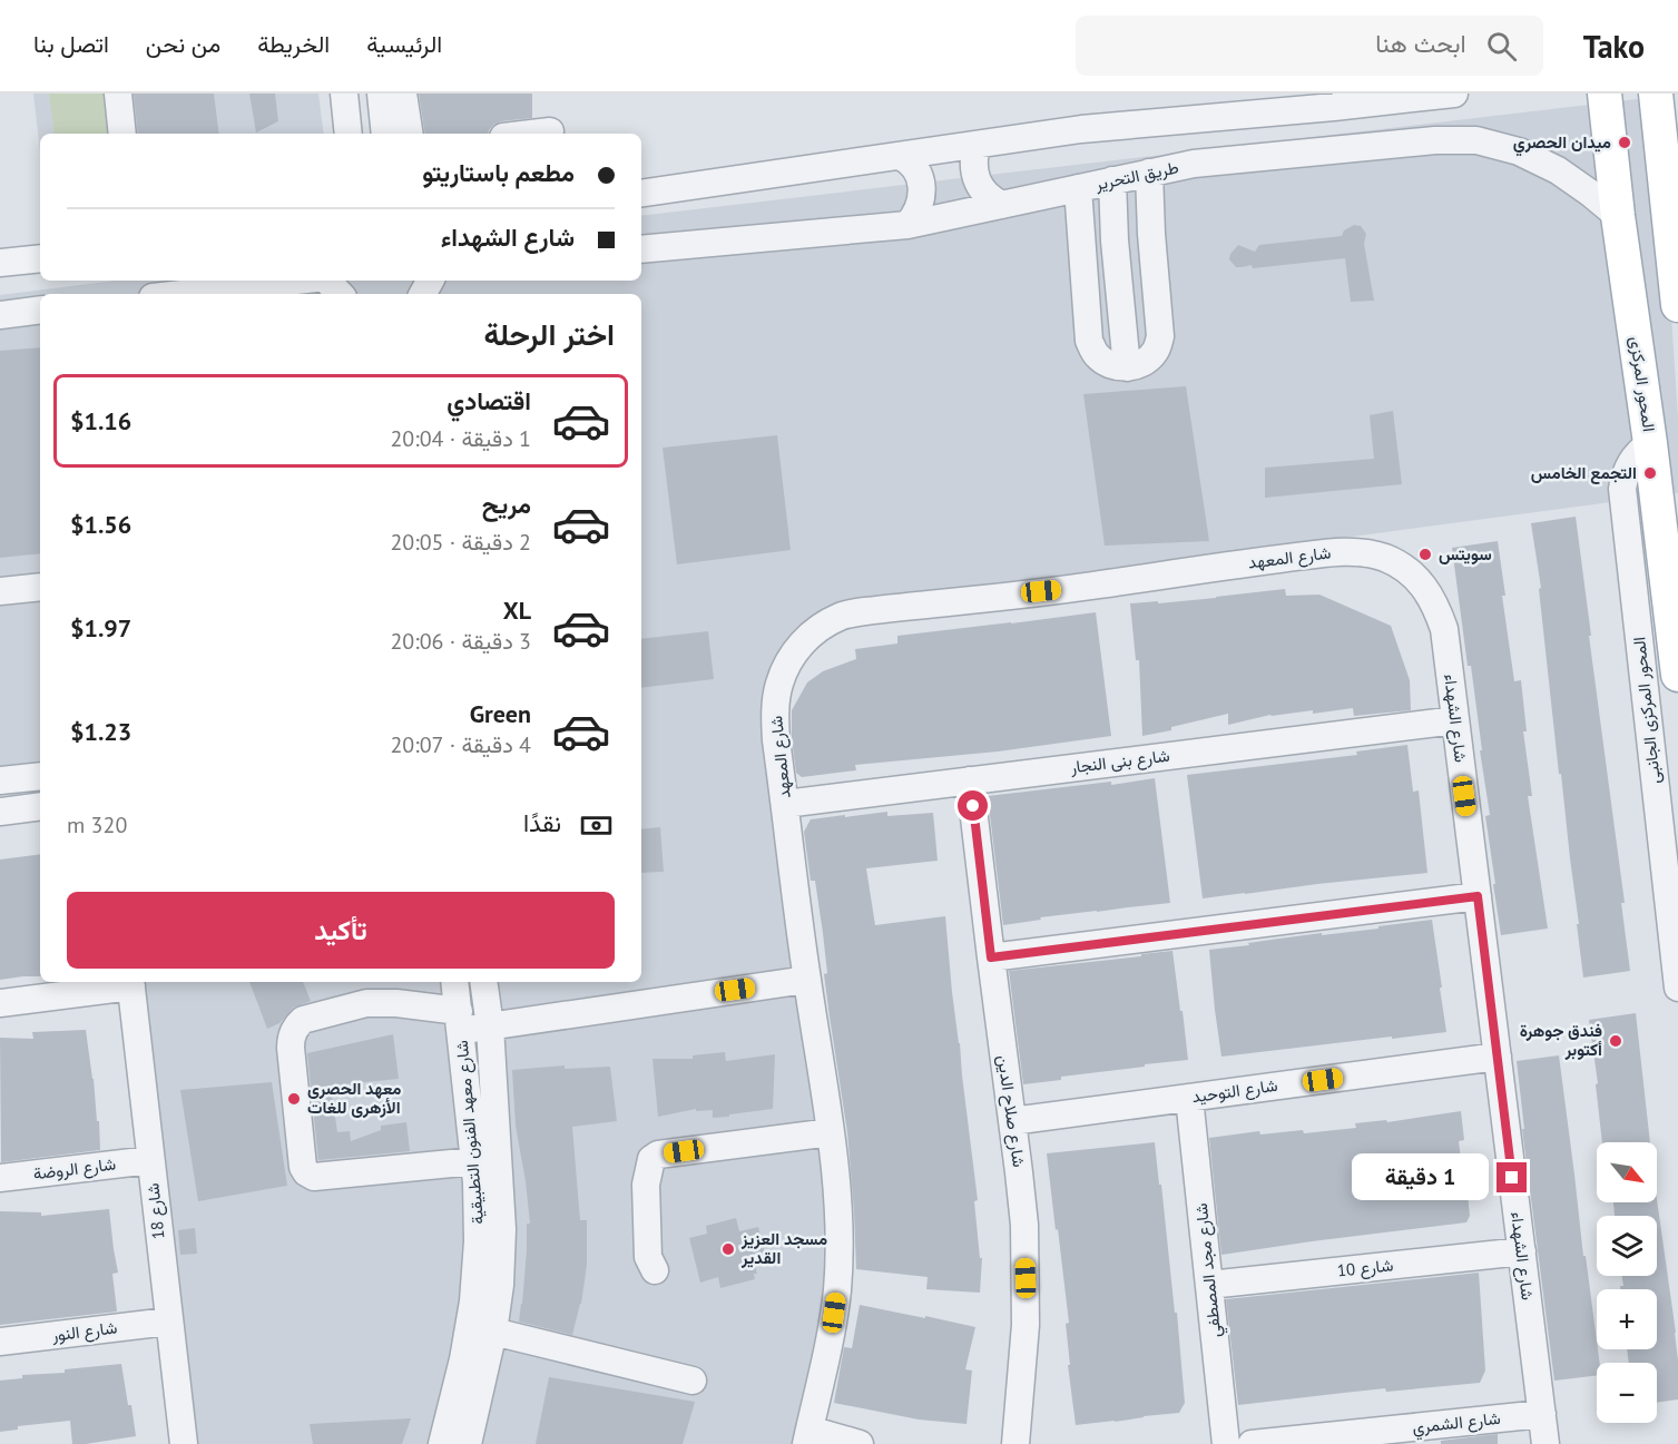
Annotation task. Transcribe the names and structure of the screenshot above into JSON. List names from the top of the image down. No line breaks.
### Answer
{"streets":{"main road":["المحور المركزى"],"street":["طريق التحرير","شارع المعهد","المحور المركزى الجانبى","شارع الشهداء","شارع بنى النجار","شارع التوحيد","شارع صلاح الدين","شارع معهد الفنون التطبيقية","شارع الروضة","شارع 18","شارع 10","شارع مجد المصطفي","شارع النور","شارع الشمري"]},"crossings":[["طريق التحرير","المحور المركزى"],["المحور المركزى","المحور المركزى الجانبى"],["شارع المعهد","شارع الشهداء"],["شارع المعهد","شارع بنى النجار"],["شارع الشهداء","شارع بنى النجار"],["شارع الشهداء","شارع التوحيد"],["شارع الشهداء","شارع 10"],["شارع الشهداء","شارع الشمري"],["شارع بنى النجار","شارع صلاح الدين"],["شارع التوحيد","شارع صلاح الدين"],["شارع التوحيد","شارع مجد المصطفي"],["شارع الروضة","شارع 18"],["شارع 18","شارع النور"],["شارع 10","شارع مجد المصطفي"]],"places":["ميدان الحصري","التجمع الخامس","سويتس","فندق جوهرة أكتوبر","معهد الحصرى الأزهرى للغات","مسجد العزيز القدير"],"north":"bottom right","page":{"header":"Tako","search":"ابحث هنا","nav":["الرئيسية","الخريطة","من نحن","اتصل بنا"],"banner":["مطعم باستاريتو","شارع الشهداء"],"heading":"اختر الرحلة","list":[{"name":"اقتصادي","note":"1 دقيقة · 20:04","value":"$1.16"},{"name":"مريح","note":"2 دقيقة · 20:05","value":"$1.56"},{"name":"XL","note":"3 دقيقة · 20:06","value":"$1.97"},{"name":"Green","note":"4 دقيقة · 20:07","value":"$1.23"}],"pay":["نقدًا","320 m"],"buttons":"تأكيد","map_buttons":["+","−"],"bubble":"1 دقيقة"}}
